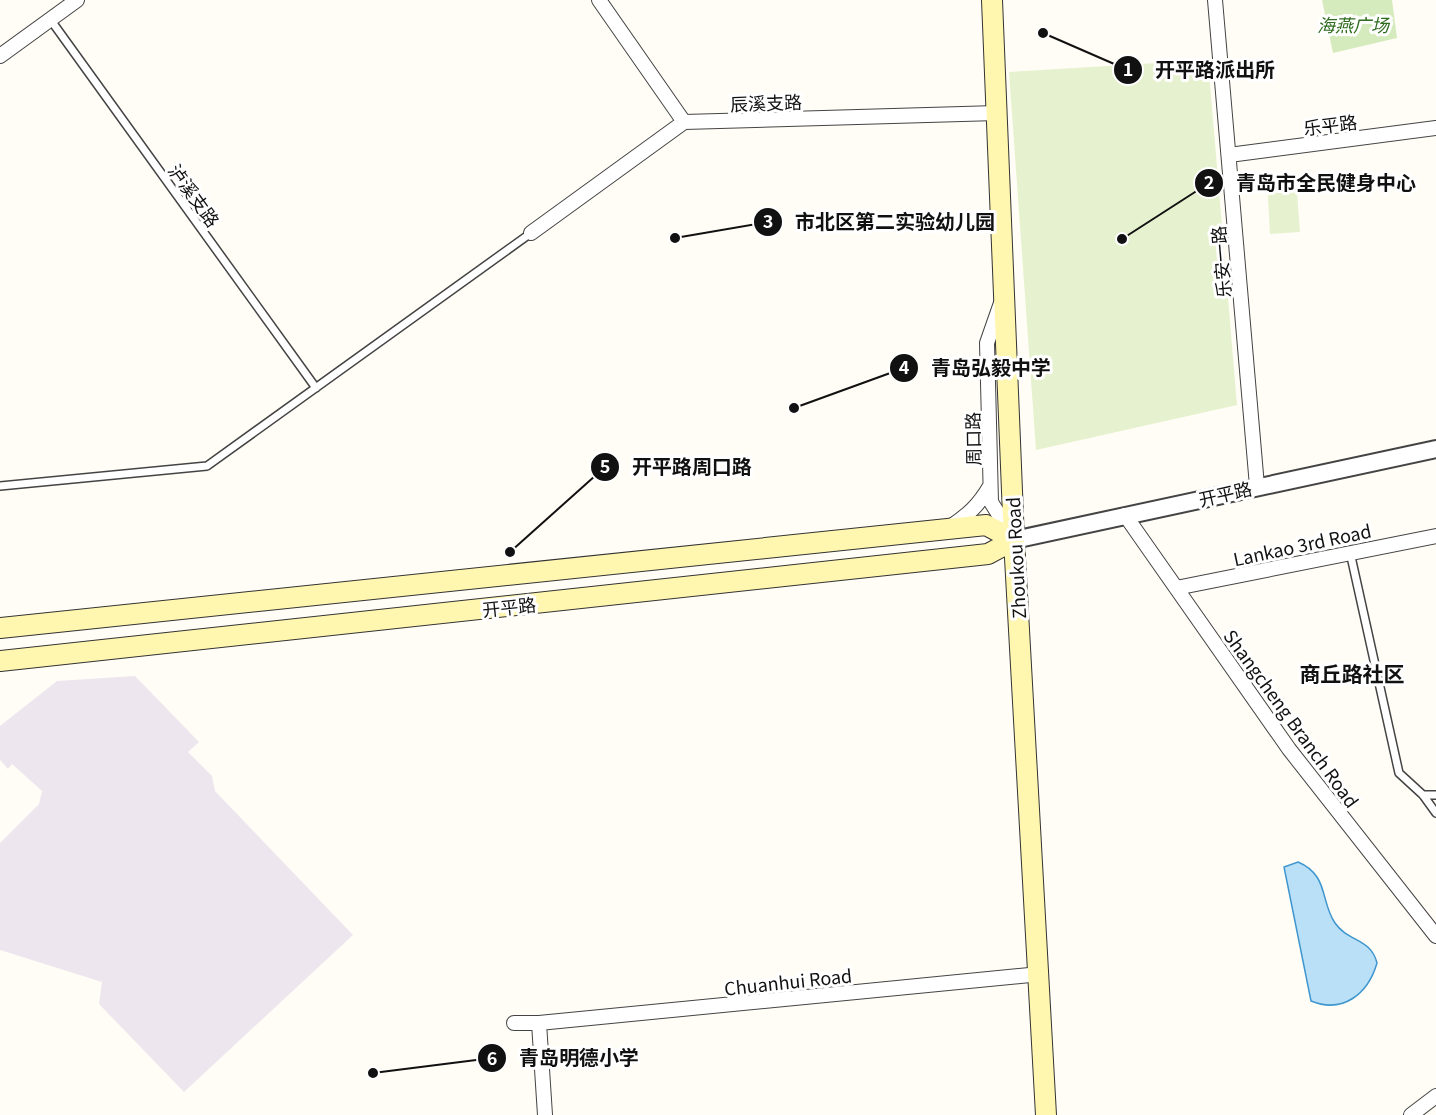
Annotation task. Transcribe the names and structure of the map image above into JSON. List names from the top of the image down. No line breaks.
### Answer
{"streets":{"main road":["开平路","Zhoukou Road"],"street":["辰溪支路","乐平路","乐安一路","周口路","Lankao 3rd Road","Shangcheng Branch Road","Chuanhui Road"],"lane":["泸溪支路"]},"crossings":[["辰溪支路","Zhoukou Road"],["乐平路","乐安一路"],["乐安一路","开平路"],["周口路","开平路"],["周口路","Zhoukou Road"],["开平路","Zhoukou Road"],["开平路","Shangcheng Branch Road"],["Lankao 3rd Road","Shangcheng Branch Road"],["Zhoukou Road","Chuanhui Road"]],"districts":["商丘路社区"],"parks":["海燕广场"],"places":["开平路派出所","市北区第二实验幼儿园","青岛市全民健身中心","青岛弘毅中学","开平路周口路","青岛明德小学"]}
